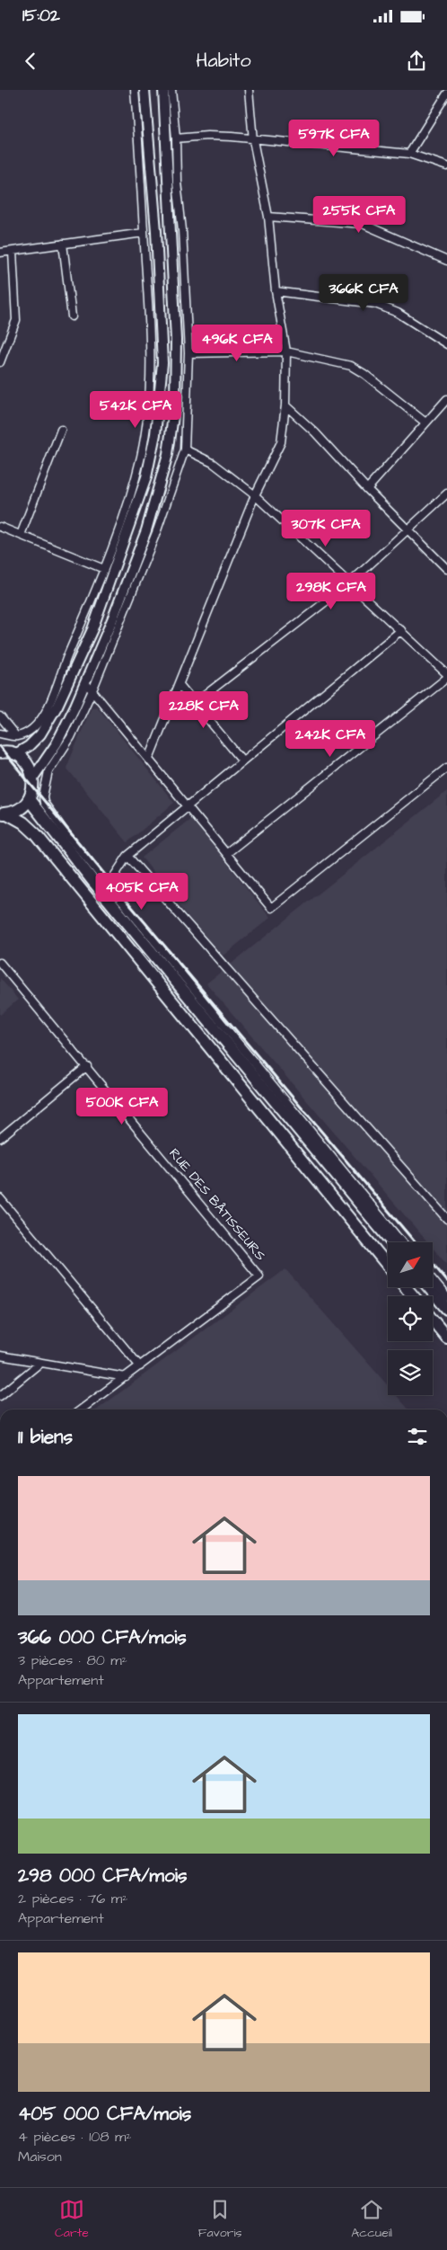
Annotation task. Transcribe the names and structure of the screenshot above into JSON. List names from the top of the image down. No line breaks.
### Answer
{"streets":{"street":["RUE DES BÂTISSEURS"]},"north":"top right","page":{"status":"15:02","header":"Habito","price":["597K CFA","255K CFA","366K CFA","496K CFA","542K CFA","307K CFA","298K CFA","228K CFA","242K CFA","405K CFA","500K CFA"],"heading":"11 biens","list":[{"name":"366 000 CFA/mois","note":"3 pièces · 80 m² · Appartement"},{"name":"298 000 CFA/mois","note":"2 pièces · 76 m² · Appartement"},{"name":"405 000 CFA/mois","note":"4 pièces · 108 m² · Maison"}],"tabs":["Carte","Favoris","Accueil"]}}
